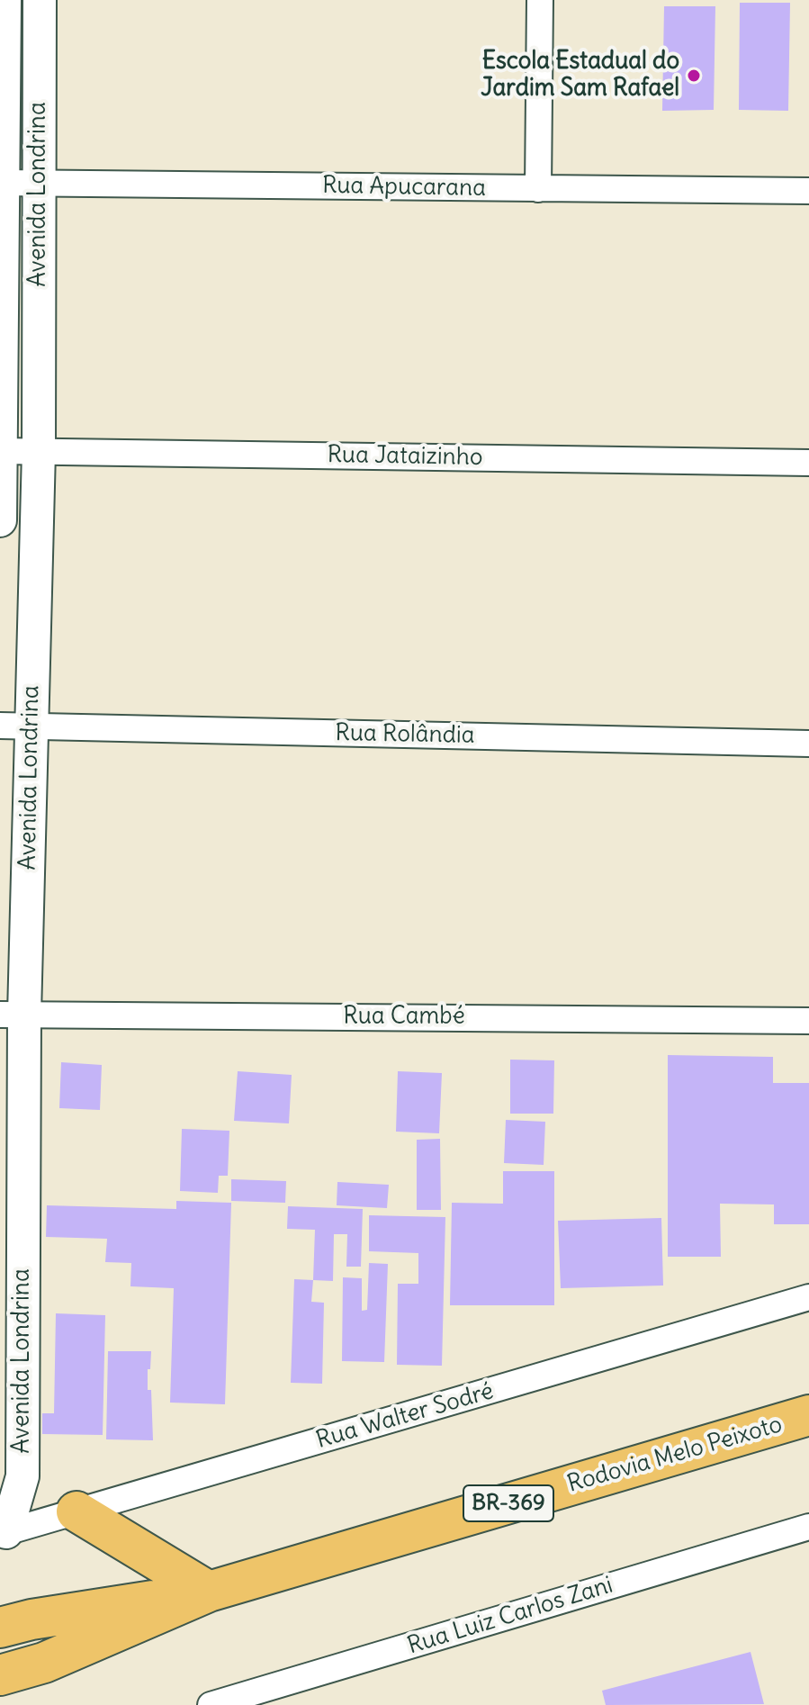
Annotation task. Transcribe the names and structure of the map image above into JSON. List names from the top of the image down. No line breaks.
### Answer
{"streets":{"main road":["Rodovia Melo Peixoto","BR-369"],"street":["Rua Apucarana","Avenida Londrina","Rua Jataizinho","Rua Rolândia","Rua Cambé","Rua Walter Sodré","Rua Luiz Carlos Zani"]},"crossings":[["Rua Apucarana","Avenida Londrina"],["Avenida Londrina","Rua Jataizinho"],["Avenida Londrina","Rua Rolândia"],["Avenida Londrina","Rua Cambé"],["Avenida Londrina","Rua Walter Sodré"]],"places":["Escola Estadual do Jardim Sam Rafael"]}
